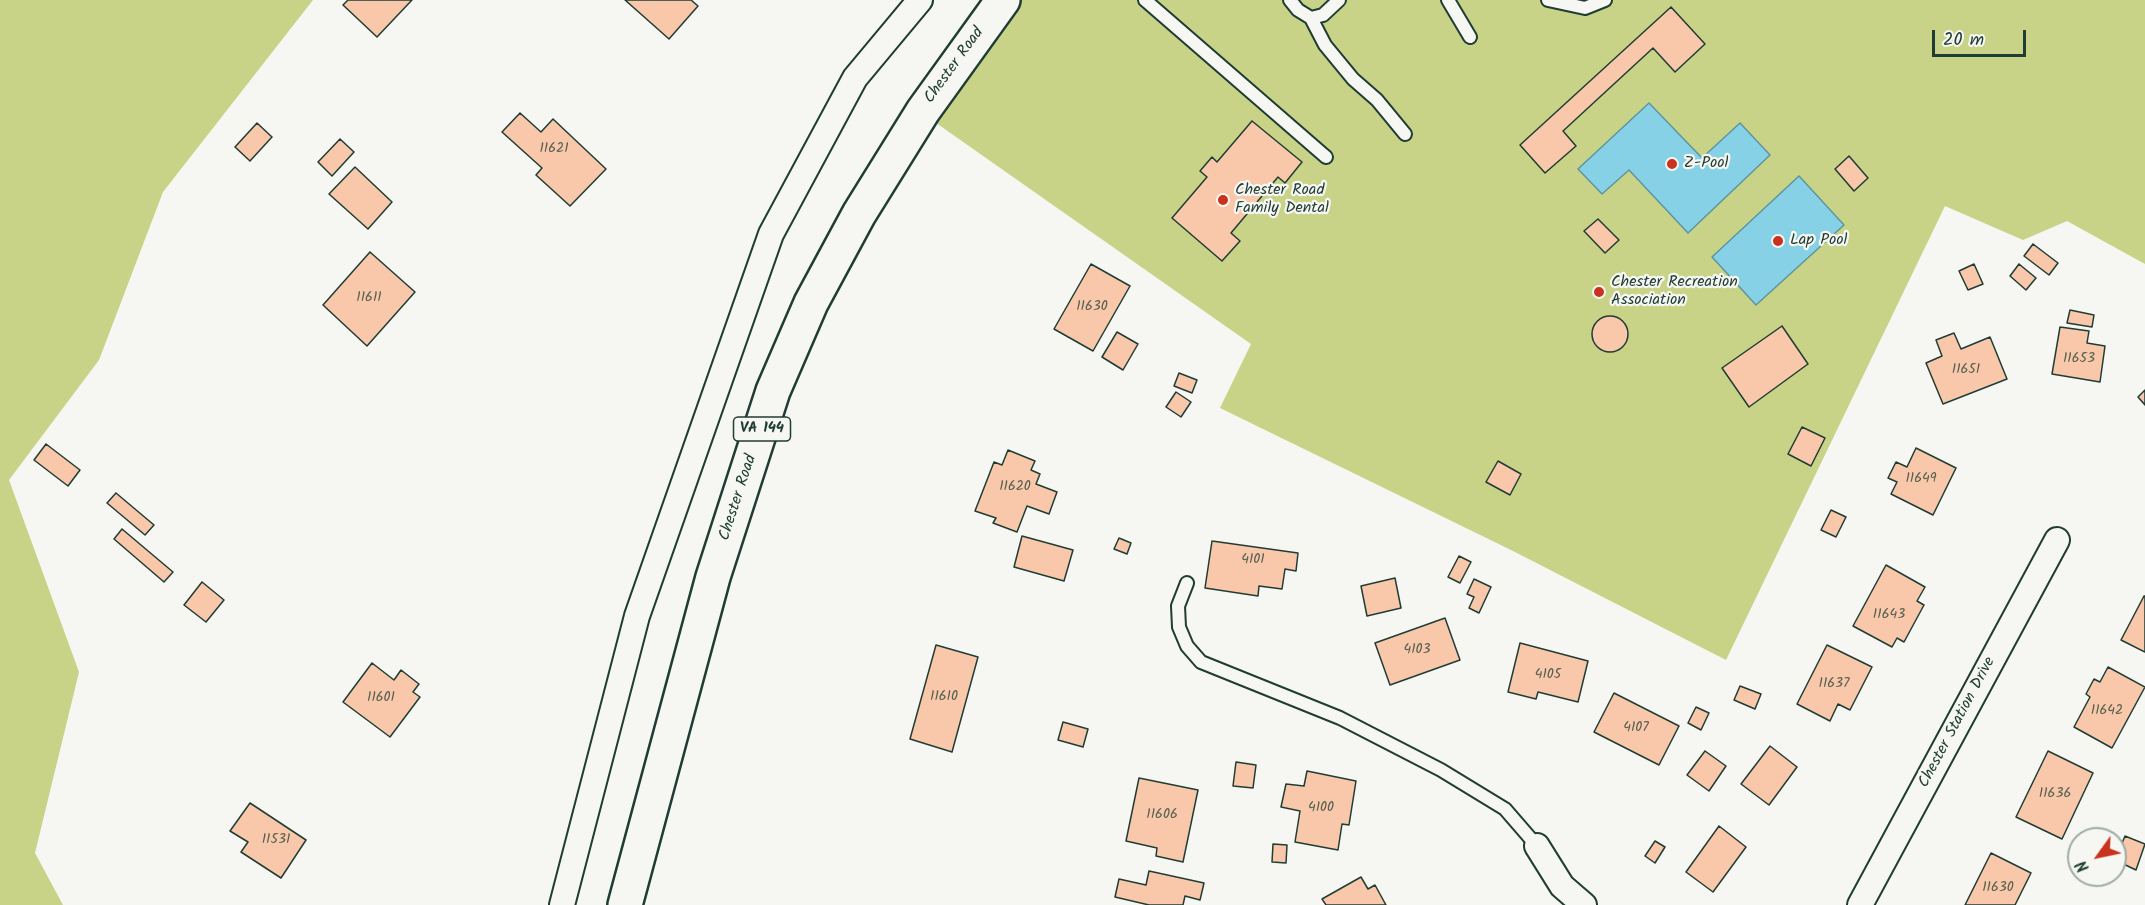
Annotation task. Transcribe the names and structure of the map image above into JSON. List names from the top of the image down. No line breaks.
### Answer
{"streets":{"main road":["Chester Road","VA 144"],"street":["Chester Station Drive"]},"places":["Z-Pool","Chester Road Family Dental","Lap Pool","Chester Recreation Association"],"house_numbers":["11621","11611","11630","11653","11651","11649","11620","4101","11643","4103","4105","11637","11610","11601","11642","4107","11636","4100","11606","11531","11630"],"scale_bar":"20 m","north":"bottom left"}
